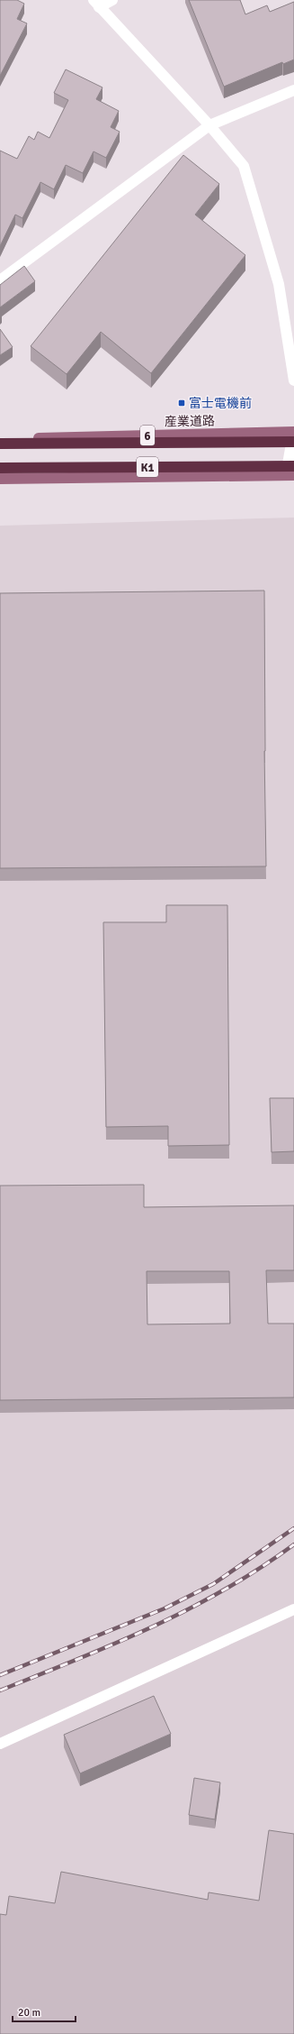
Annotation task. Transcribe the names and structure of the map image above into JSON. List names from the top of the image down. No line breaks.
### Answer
{"streets":{"highway":["K1"],"main road":["産業道路","6"]},"crossings":[["産業道路","K1"]],"places":{"transit":["富士電機前"]},"scale_bar":"20 m"}
